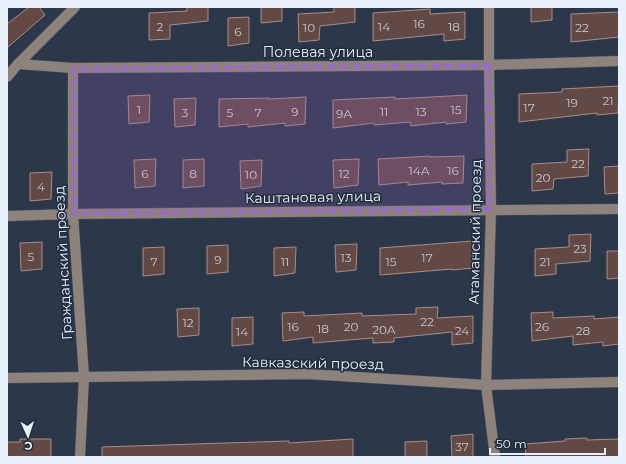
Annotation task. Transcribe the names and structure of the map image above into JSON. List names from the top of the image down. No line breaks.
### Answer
{"streets":{"street":["Полевая улица","Каштановая улица","Атаманский проезд","Гражданский проезд","Кавказский проезд"]},"crossings":[["Полевая улица","Атаманский проезд"],["Полевая улица","Гражданский проезд"],["Каштановая улица","Атаманский проезд"],["Каштановая улица","Гражданский проезд"],["Атаманский проезд","Кавказский проезд"],["Гражданский проезд","Кавказский проезд"]],"house_numbers":["16","2","14","18","10","22","6","21","19","17","1","15","9","11","13","3","5","7","9А","22","14А","16","6","8","12","10","20","4","23","5","13","17","9","7","11","15","21","22","12","16","20","26","18","20А","24","28","14","37"],"scale_bar":"50 m","north":"bottom"}
